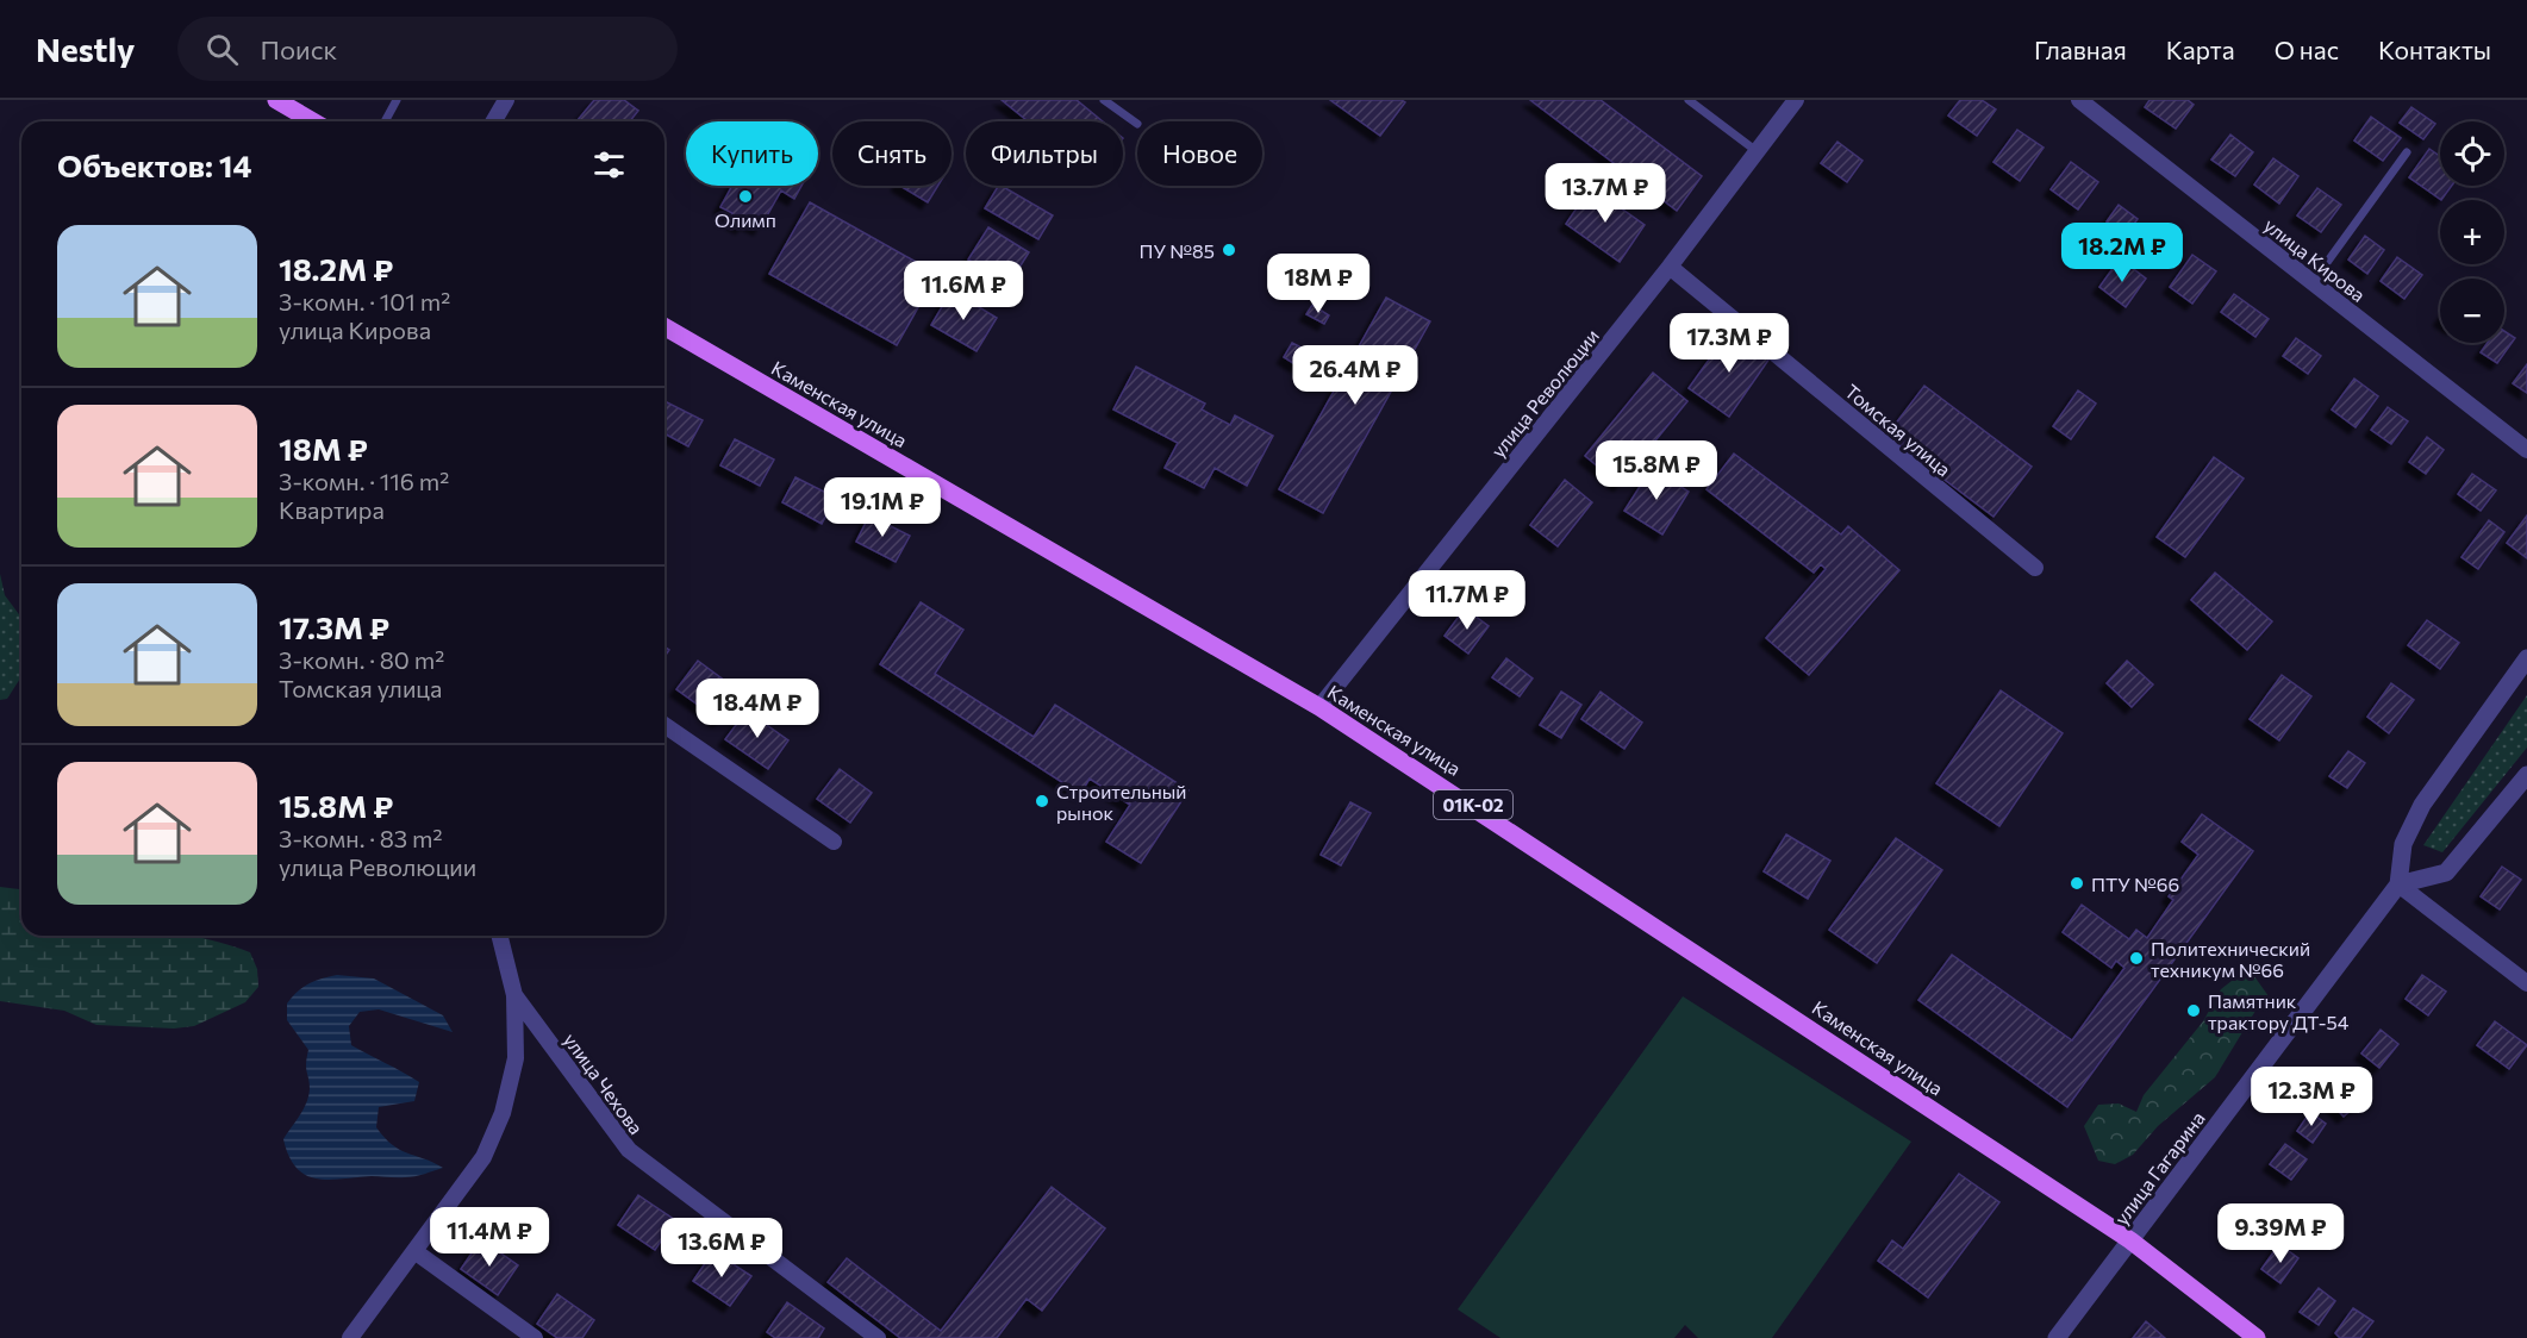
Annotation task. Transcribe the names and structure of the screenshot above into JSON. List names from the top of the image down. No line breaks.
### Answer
{"streets":{"main road":["Каменская улица","01К-02"],"street":["улица Кирова","улица Революции","Томская улица","улица Чехова","улица Гагарина"]},"crossings":[["улица Революции","Каменская улица"],["улица Революции","Томская улица"],["Каменская улица","улица Гагарина"]],"places":["Олимп","ПУ №85","Строительный рынок","ПТУ №66","Политехнический техникум №66","Памятник трактору ДТ-54"],"page":{"header":"Nestly","search":"Поиск","nav":["Главная","Карта","О нас","Контакты"],"map_buttons":["+","−"],"chip":["Купить","Снять","Фильтры","Новое"],"heading":"Объектов: 14","price":["13.7M ₽","18.2M ₽","18M ₽","11.6M ₽","17.3M ₽","26.4M ₽","15.8M ₽","19.1M ₽","11.7M ₽","18.4M ₽","12.3M ₽","9.39M ₽","11.4M ₽","13.6M ₽"],"list":[{"name":"18.2M ₽","note":"3-комн. · 101 m² · улица Кирова"},{"name":"18M ₽","note":"3-комн. · 116 m² · Квартира"},{"name":"17.3M ₽","note":"3-комн. · 80 m² · Томская улица"},{"name":"15.8M ₽","note":"3-комн. · 83 m² · улица Революции"}]}}
